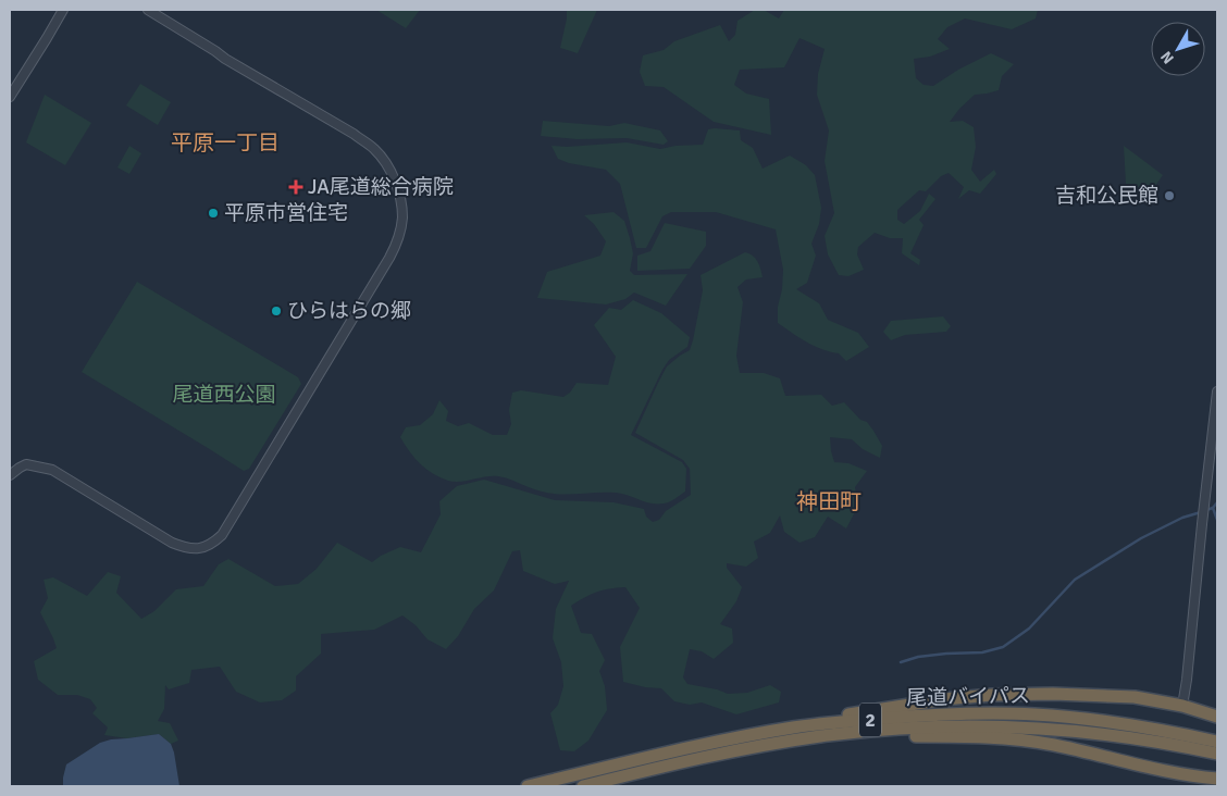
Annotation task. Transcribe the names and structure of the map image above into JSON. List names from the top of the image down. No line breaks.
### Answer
{"streets":{"highway":["尾道バイパス","2"]},"districts":["平原一丁目","神田町"],"parks":["尾道西公園"],"places":{"health":["JA尾道総合病院"],"other":["吉和公民館","平原市営住宅","ひらはらの郷"]},"north":"bottom left"}
